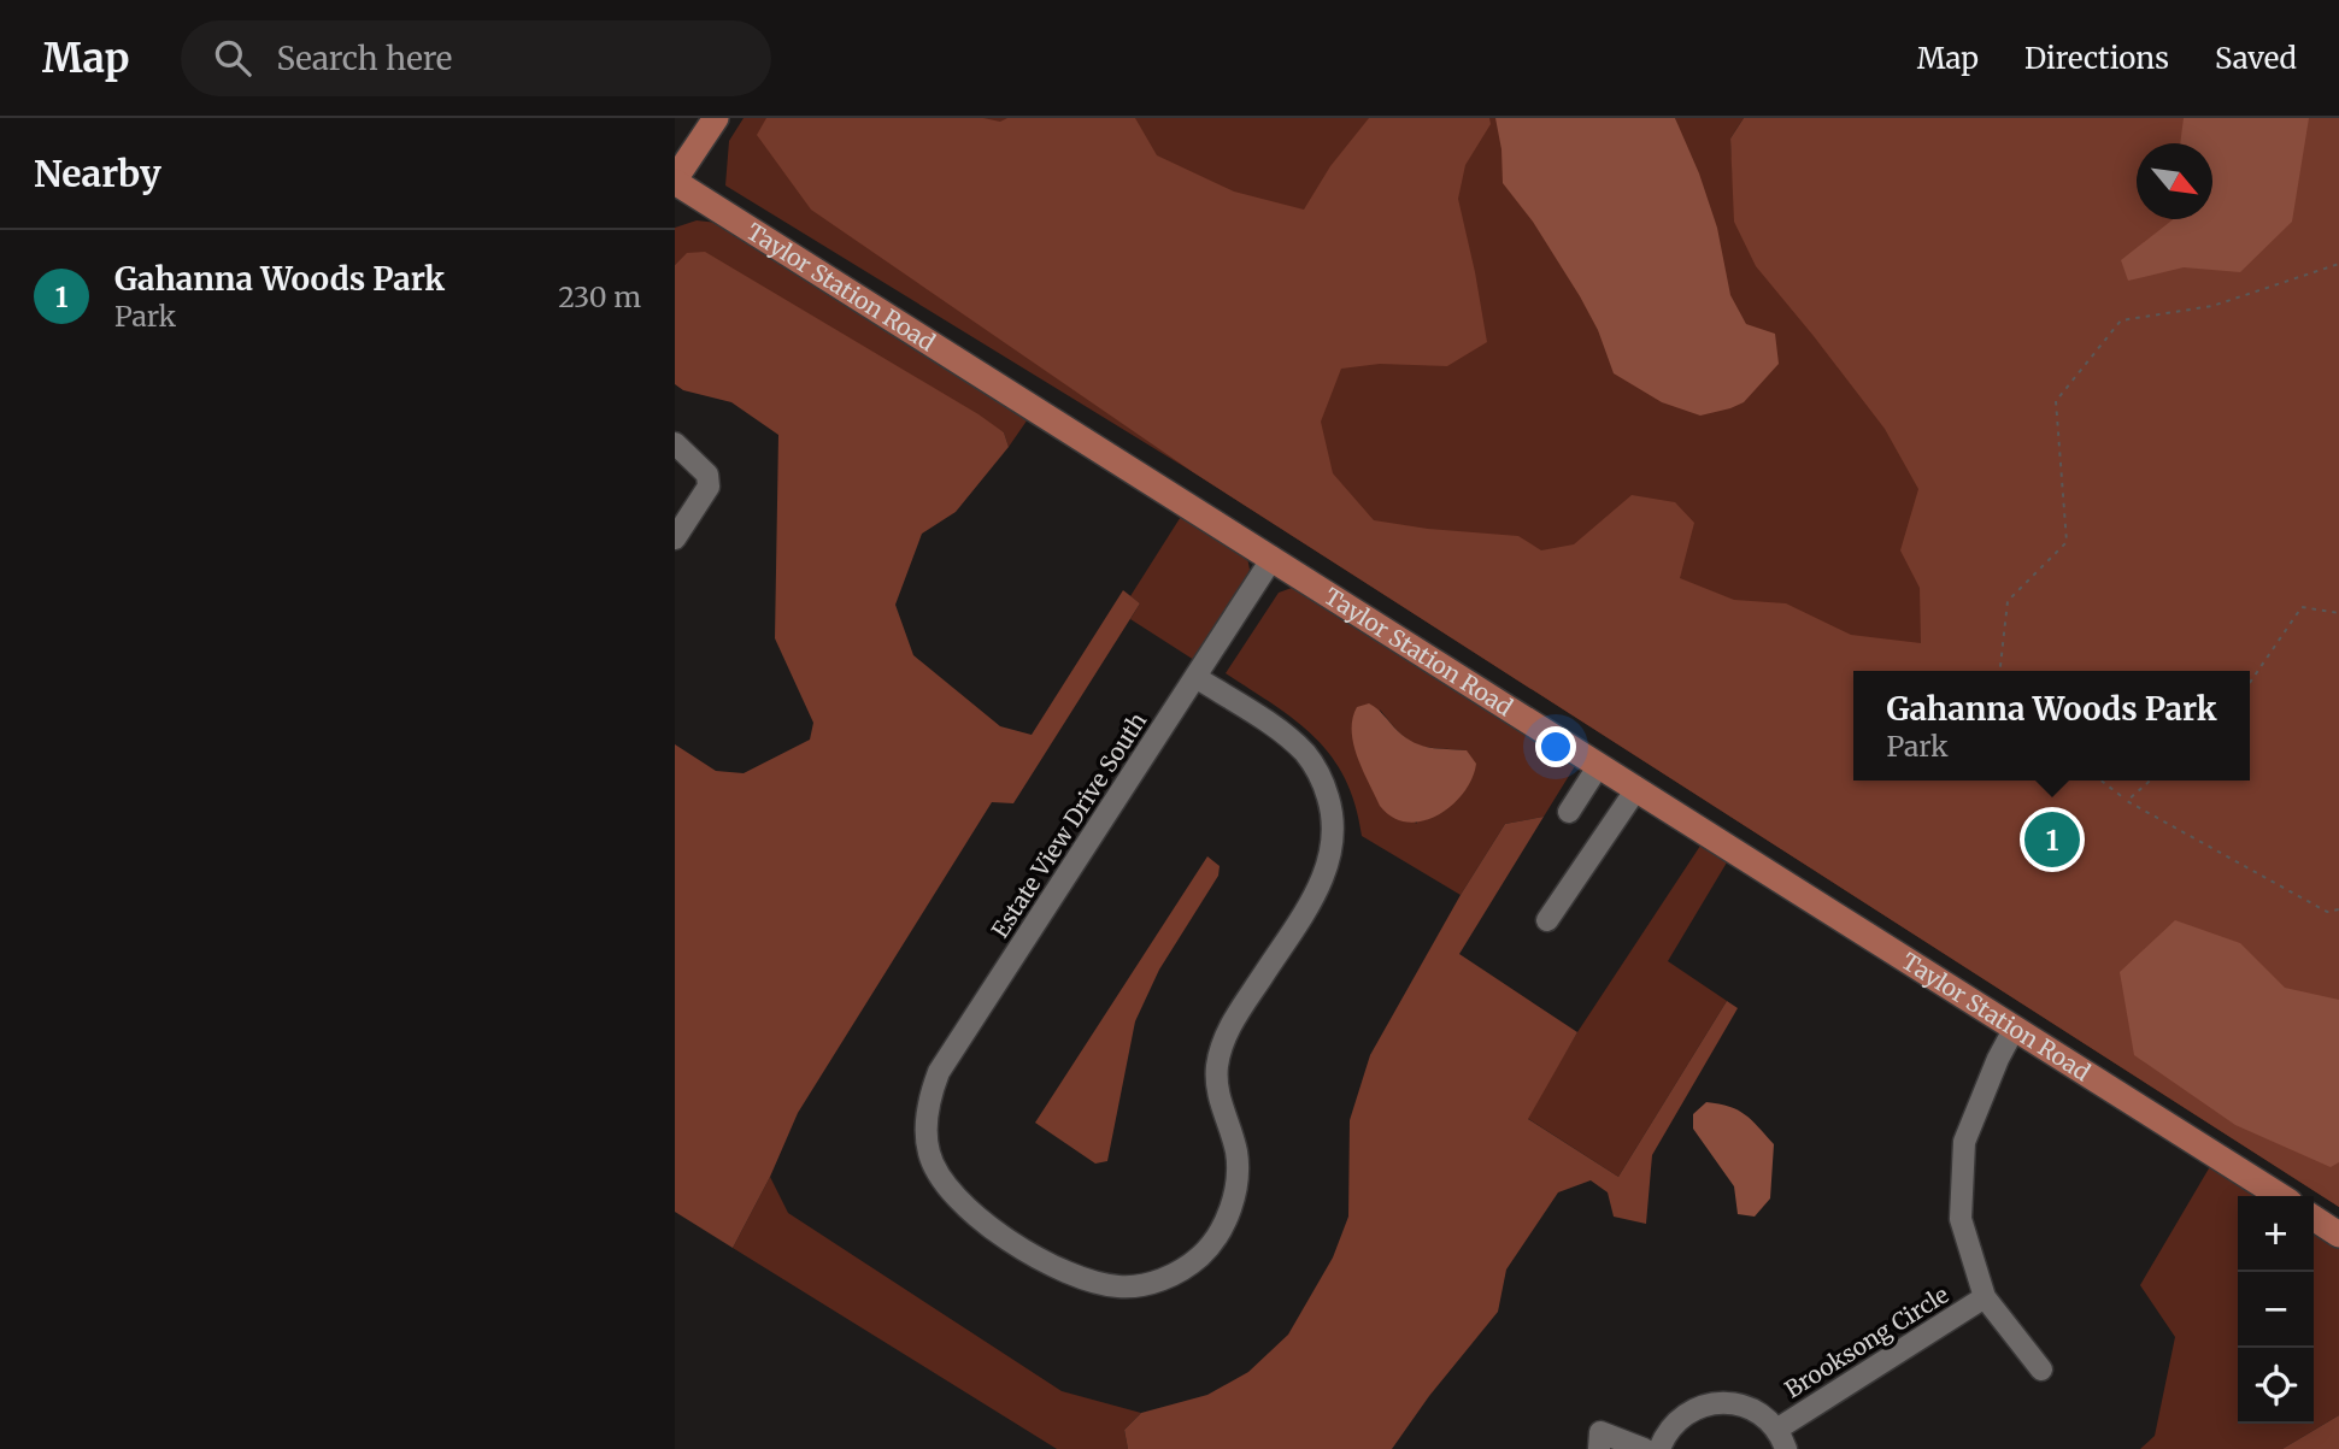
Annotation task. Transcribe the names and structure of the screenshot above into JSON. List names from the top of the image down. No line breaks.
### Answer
{"streets":{"main road":["Taylor Station Road"],"street":["Estate View Drive South","Brooksong Circle"]},"crossings":[["Taylor Station Road","Estate View Drive South"]],"north":"bottom right","page":{"header":"Map","search":"Search here","nav":["Map","Directions","Saved"],"heading":"Nearby","list":[{"mark":"1","name":"Gahanna Woods Park","note":"Park","value":"230 m"}],"popup":["Gahanna Woods Park","Park"],"pins":"1","map_buttons":["+","−"]}}
